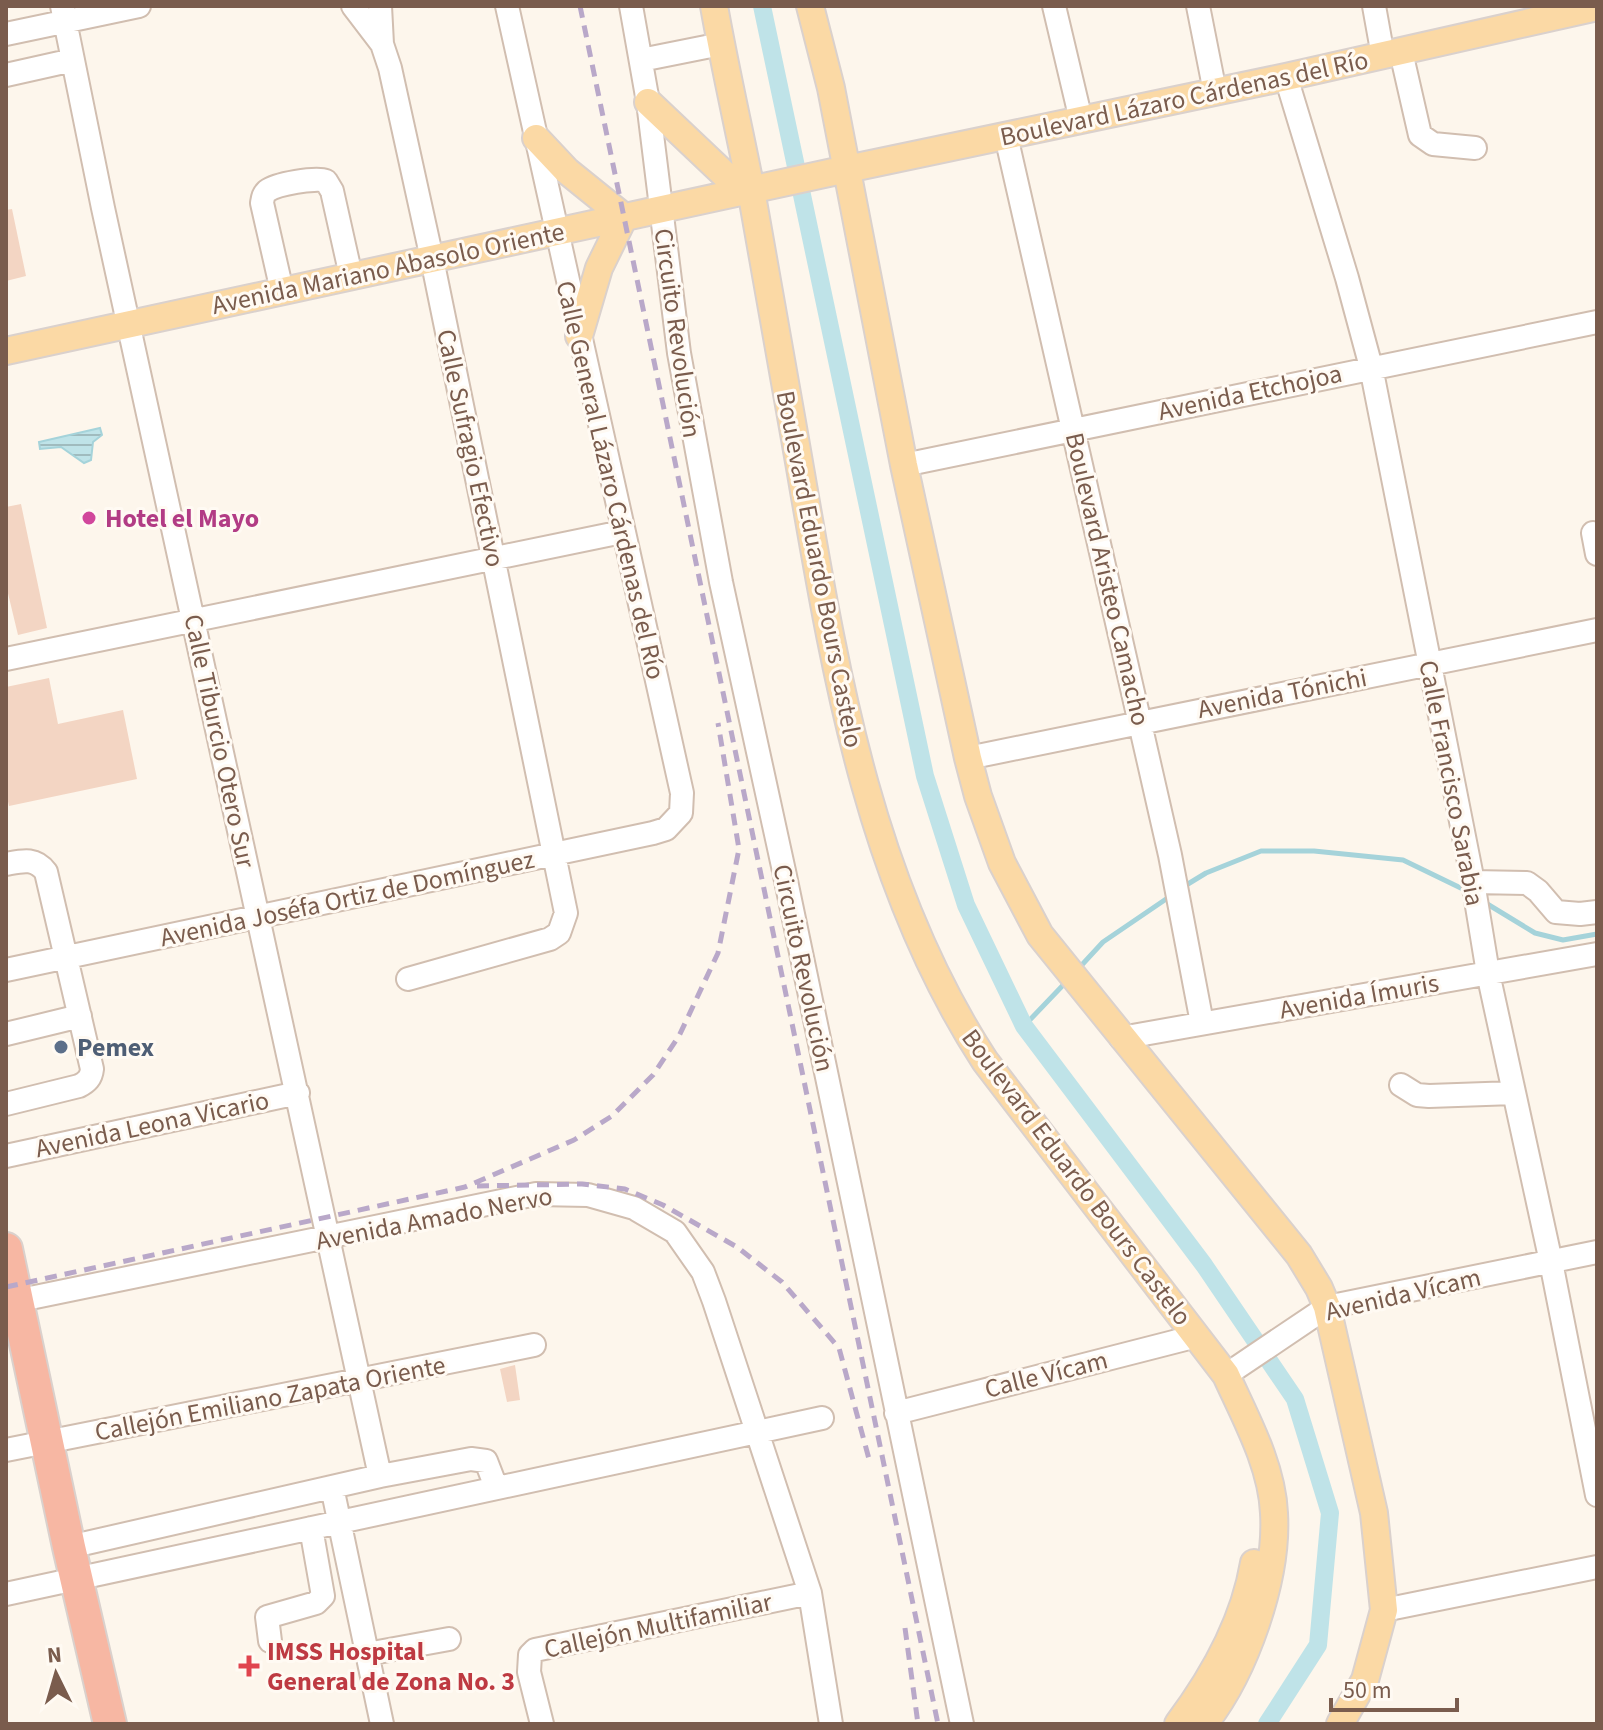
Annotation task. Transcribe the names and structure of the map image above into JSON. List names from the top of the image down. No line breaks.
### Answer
{"streets":{"main road":["Boulevard Lázaro Cárdenas del Río","Avenida Mariano Abasolo Oriente","Boulevard Eduardo Bours Castelo"],"street":["Circuito Revolución","Avenida Etchojoa","Calle Sufragio Efectivo","Calle General Lázaro Cárdenas del Río","Boulevard Aristeo Camacho","Avenida Tónichi","Calle Tiburcio Otero Sur","Calle Francisco Sarabia","Avenida Joséfa Ortiz de Domínguez","Avenida Ímuris","Avenida Leona Vicario","Avenida Amado Nervo","Avenida Vícam","Calle Vícam","Callejón Emiliano Zapata Oriente","Callejón Multifamiliar"]},"crossings":[["Boulevard Lázaro Cárdenas del Río","Avenida Mariano Abasolo Oriente"],["Boulevard Lázaro Cárdenas del Río","Boulevard Eduardo Bours Castelo"],["Boulevard Lázaro Cárdenas del Río","Boulevard Aristeo Camacho"],["Boulevard Lázaro Cárdenas del Río","Calle Francisco Sarabia"],["Avenida Mariano Abasolo Oriente","Circuito Revolución"],["Avenida Mariano Abasolo Oriente","Calle Sufragio Efectivo"],["Avenida Mariano Abasolo Oriente","Calle General Lázaro Cárdenas del Río"],["Avenida Mariano Abasolo Oriente","Boulevard Eduardo Bours Castelo"],["Avenida Mariano Abasolo Oriente","Calle Tiburcio Otero Sur"],["Circuito Revolución","Calle Vícam"],["Avenida Etchojoa","Boulevard Aristeo Camacho"],["Avenida Etchojoa","Calle Francisco Sarabia"],["Calle Sufragio Efectivo","Avenida Joséfa Ortiz de Domínguez"],["Calle General Lázaro Cárdenas del Río","Avenida Joséfa Ortiz de Domínguez"],["Boulevard Eduardo Bours Castelo","Avenida Vícam"],["Boulevard Eduardo Bours Castelo","Calle Vícam"],["Boulevard Aristeo Camacho","Avenida Tónichi"],["Boulevard Aristeo Camacho","Avenida Ímuris"],["Avenida Tónichi","Calle Francisco Sarabia"],["Calle Tiburcio Otero Sur","Avenida Joséfa Ortiz de Domínguez"],["Calle Tiburcio Otero Sur","Avenida Leona Vicario"],["Calle Tiburcio Otero Sur","Avenida Amado Nervo"],["Calle Tiburcio Otero Sur","Callejón Emiliano Zapata Oriente"],["Calle Francisco Sarabia","Avenida Ímuris"],["Calle Francisco Sarabia","Avenida Vícam"],["Avenida Amado Nervo","Callejón Multifamiliar"]],"places":{"other":["Hotel el Mayo","Pemex"],"health":["IMSS Hospital General de Zona No. 3"]},"scale_bar":"50 m","north":"top"}
